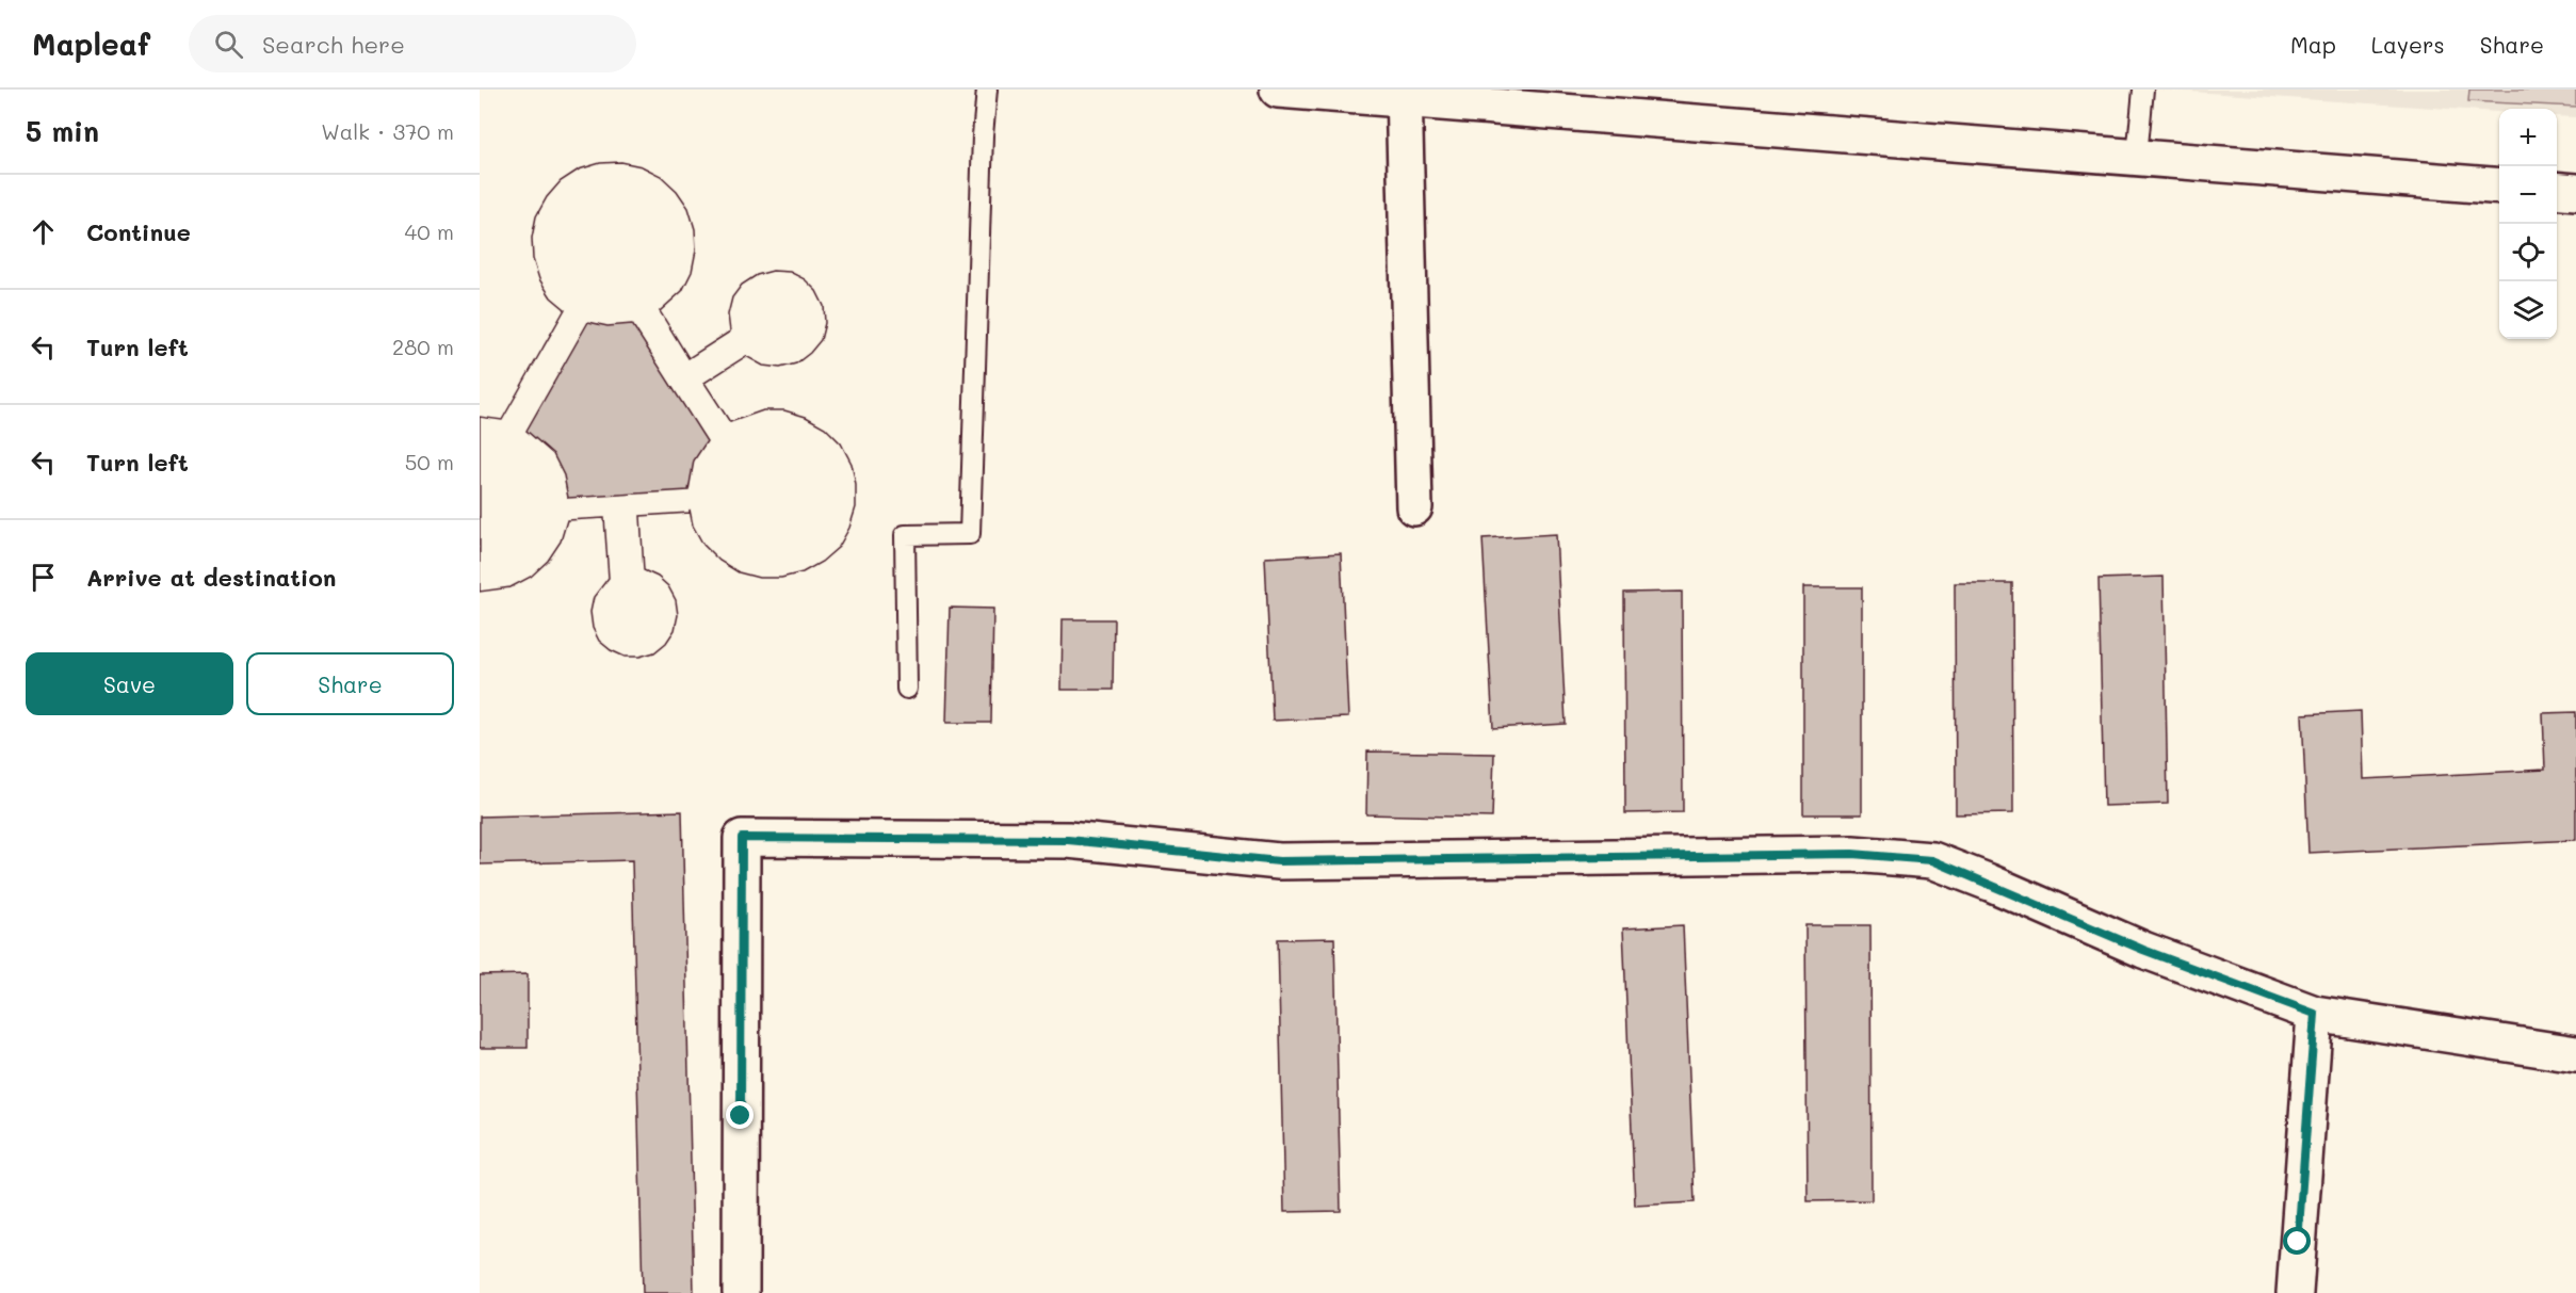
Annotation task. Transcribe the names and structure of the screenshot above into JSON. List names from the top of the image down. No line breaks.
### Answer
{"page":{"header":"Mapleaf","search":"Search here","nav":["Map","Layers","Share"],"heading":["5 min","Walk · 370 m"],"map_buttons":["+","−"],"list":[["Continue","40 m"],["Turn left","280 m"],["Turn left","50 m"],"Arrive at destination"],"buttons":["Save","Share"]}}
